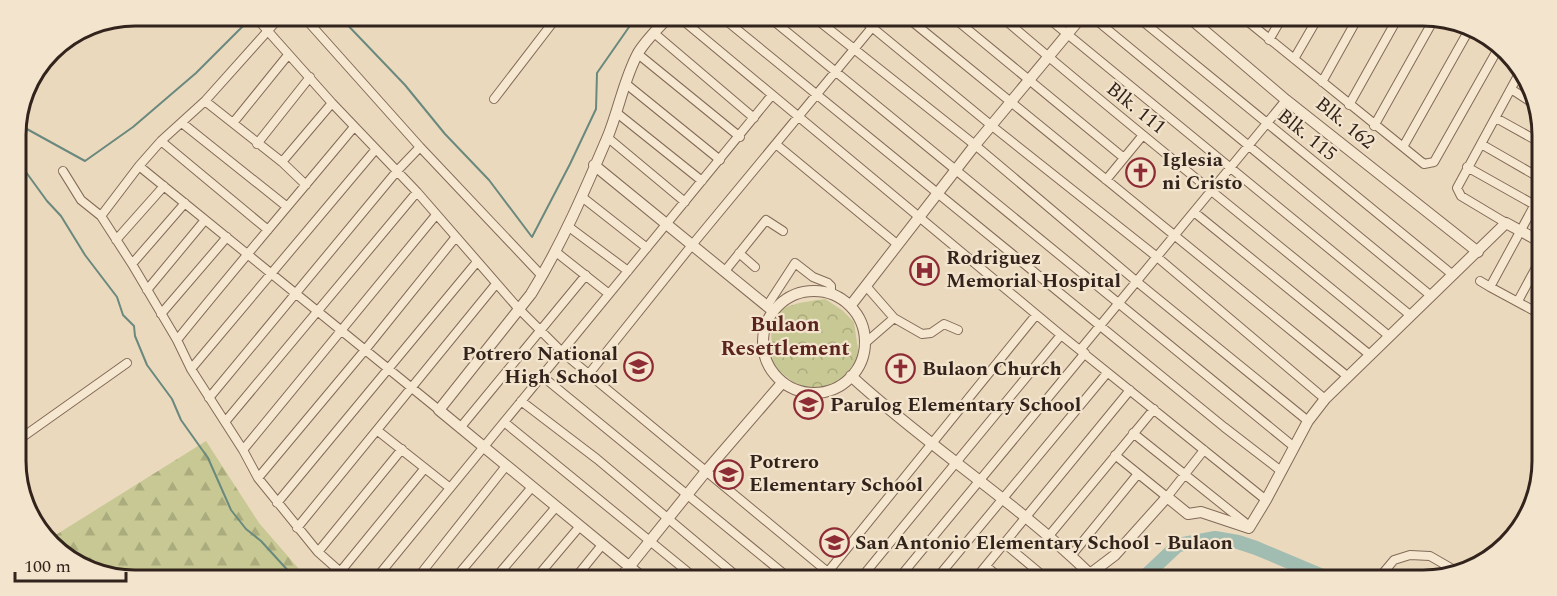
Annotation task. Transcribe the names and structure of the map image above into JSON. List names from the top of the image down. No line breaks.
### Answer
{"streets":{"street":["Blk. 111","Blk. 162","Blk. 115"]},"districts":["Bulaon Resettlement"],"places":{"church":["Iglesia ni Cristo","Bulaon Church"],"hospital":["Rodriguez Memorial Hospital"],"school or university":["Potrero National High School","Parulog Elementary School","Potrero Elementary School","San Antonio Elementary School - Bulaon"]},"scale_bar":"100 m"}
